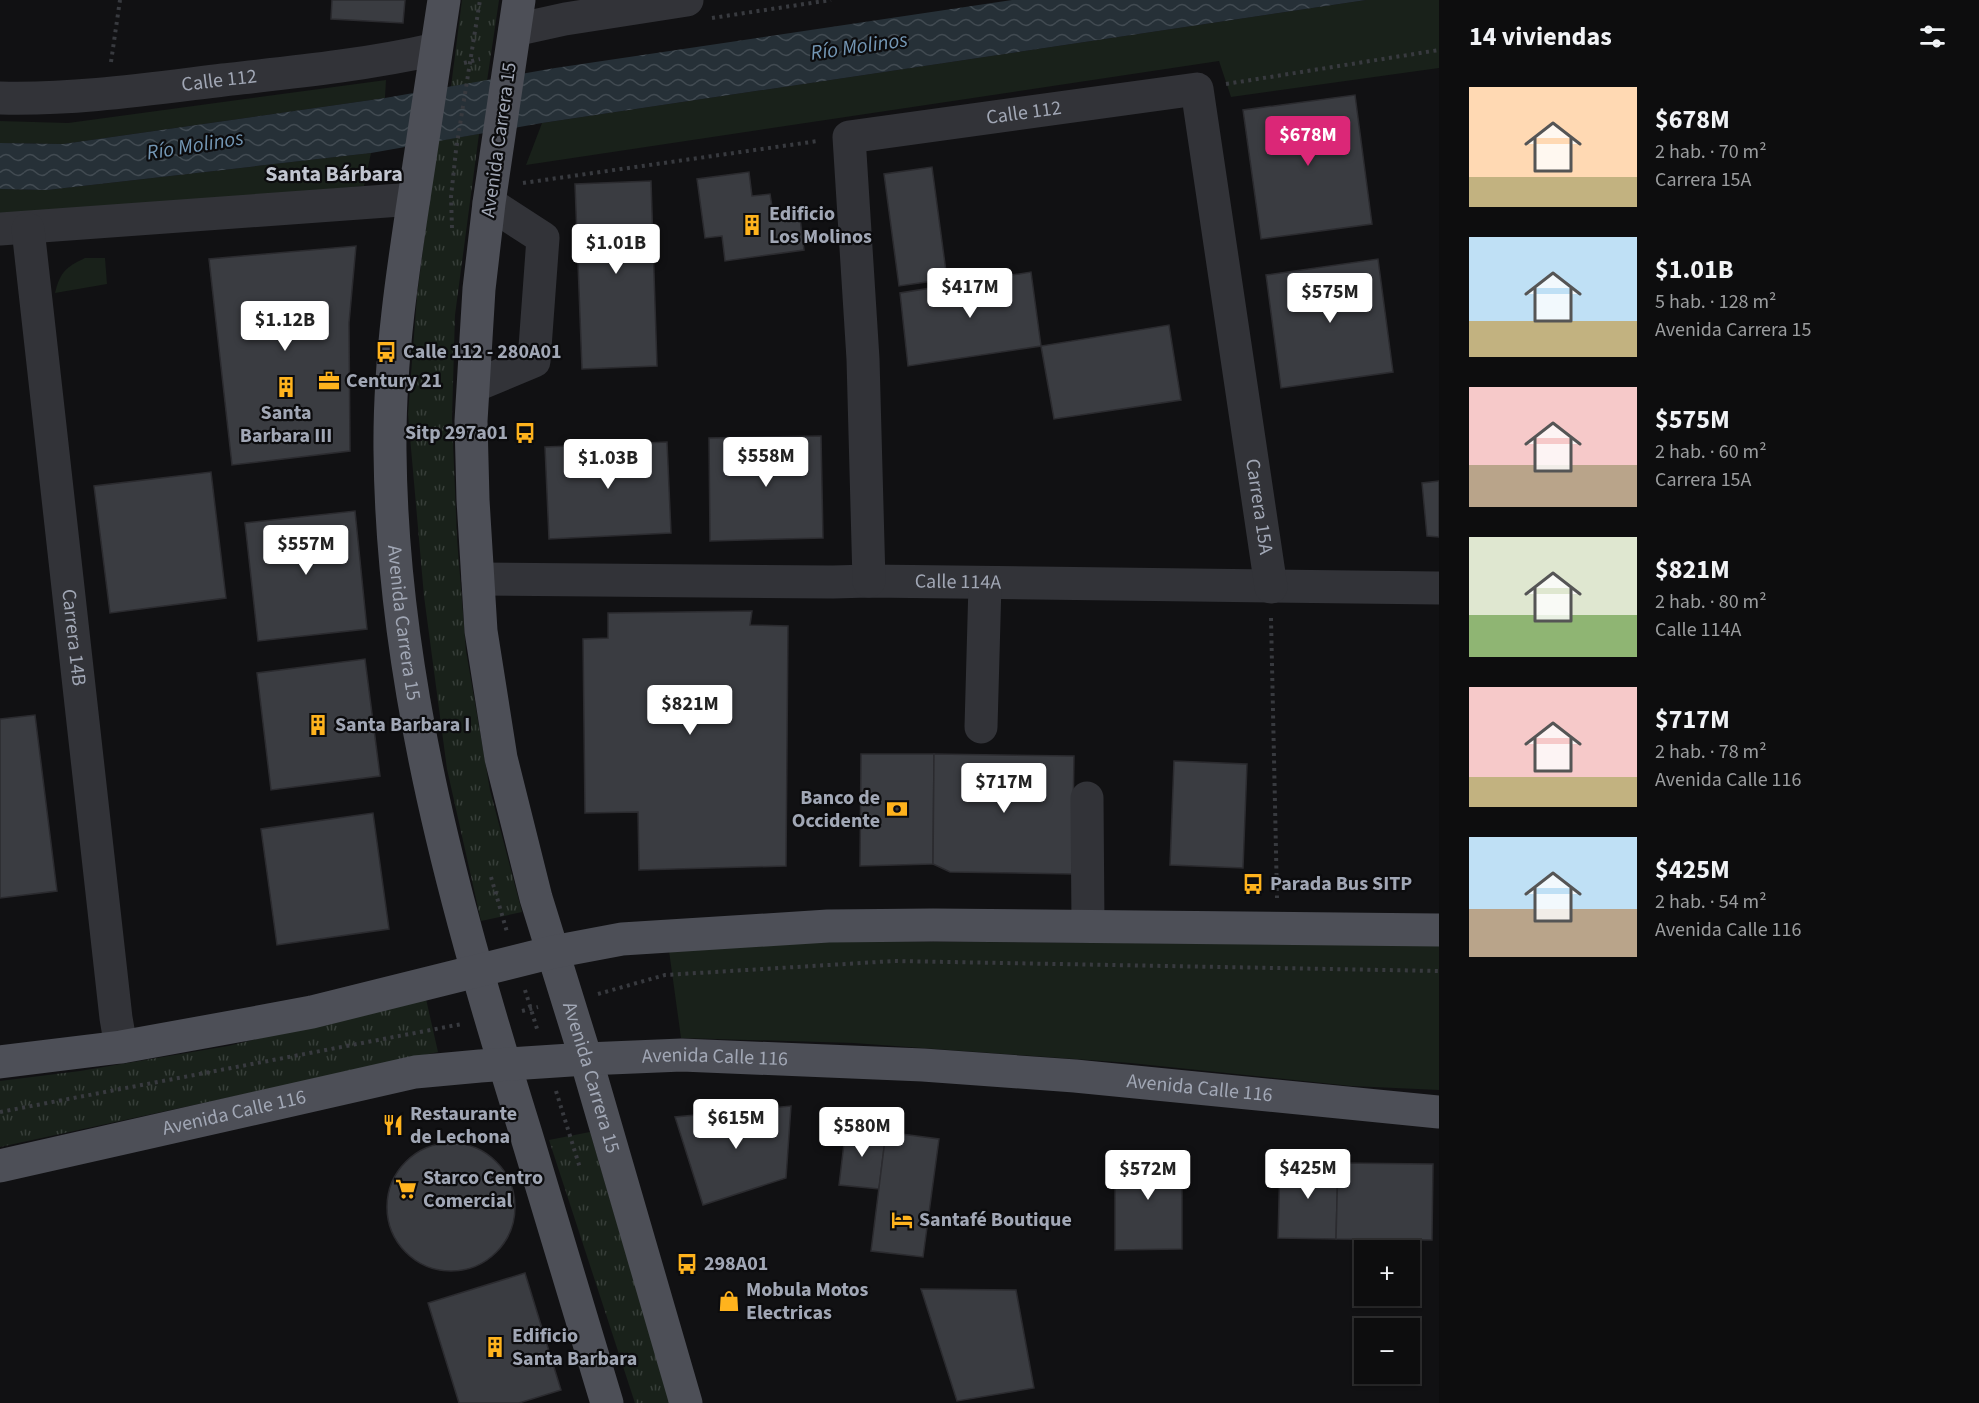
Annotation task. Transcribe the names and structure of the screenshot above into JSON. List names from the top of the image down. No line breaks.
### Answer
{"streets":{"main road":["Avenida Carrera 15","Avenida Calle 116"],"street":["Calle 112","Carrera 15A","Calle 114A","Carrera 14B"]},"crossings":[["Calle 112","Avenida Carrera 15"],["Calle 112","Carrera 15A"],["Avenida Carrera 15","Calle 114A"],["Avenida Carrera 15","Avenida Calle 116"],["Carrera 15A","Calle 114A"]],"districts":["Santa Bárbara"],"water":["Río Molinos"],"places":{"building":["Edificio Los Molinos","Santa Barbara III","Santa Barbara I","Edificio Santa Barbara"],"bus stop":["Calle 112 - 280A01","Sitp 297a01","Parada Bus SITP","298A01"],"office":["Century 21"],"bank":["Banco de Occidente"],"restaurant":["Restaurante de Lechona"],"supermarket":["Starco Centro Comercial"],"hotel":["Santafé Boutique"],"shop":["Mobula Motos Electricas"]},"page":{"heading":"14 viviendas","list":[{"name":"$678M","note":"2 hab. · 70 m² · Carrera 15A"},{"name":"$1.01B","note":"5 hab. · 128 m² · Avenida Carrera 15"},{"name":"$575M","note":"2 hab. · 60 m² · Carrera 15A"},{"name":"$821M","note":"2 hab. · 80 m² · Calle 114A"},{"name":"$717M","note":"2 hab. · 78 m² · Avenida Calle 116"},{"name":"$425M","note":"2 hab. · 54 m² · Avenida Calle 116"}],"price":["$678M","$1.01B","$417M","$575M","$1.12B","$558M","$1.03B","$557M","$821M","$717M","$615M","$580M","$425M","$572M"],"map_buttons":["+","−"]}}
